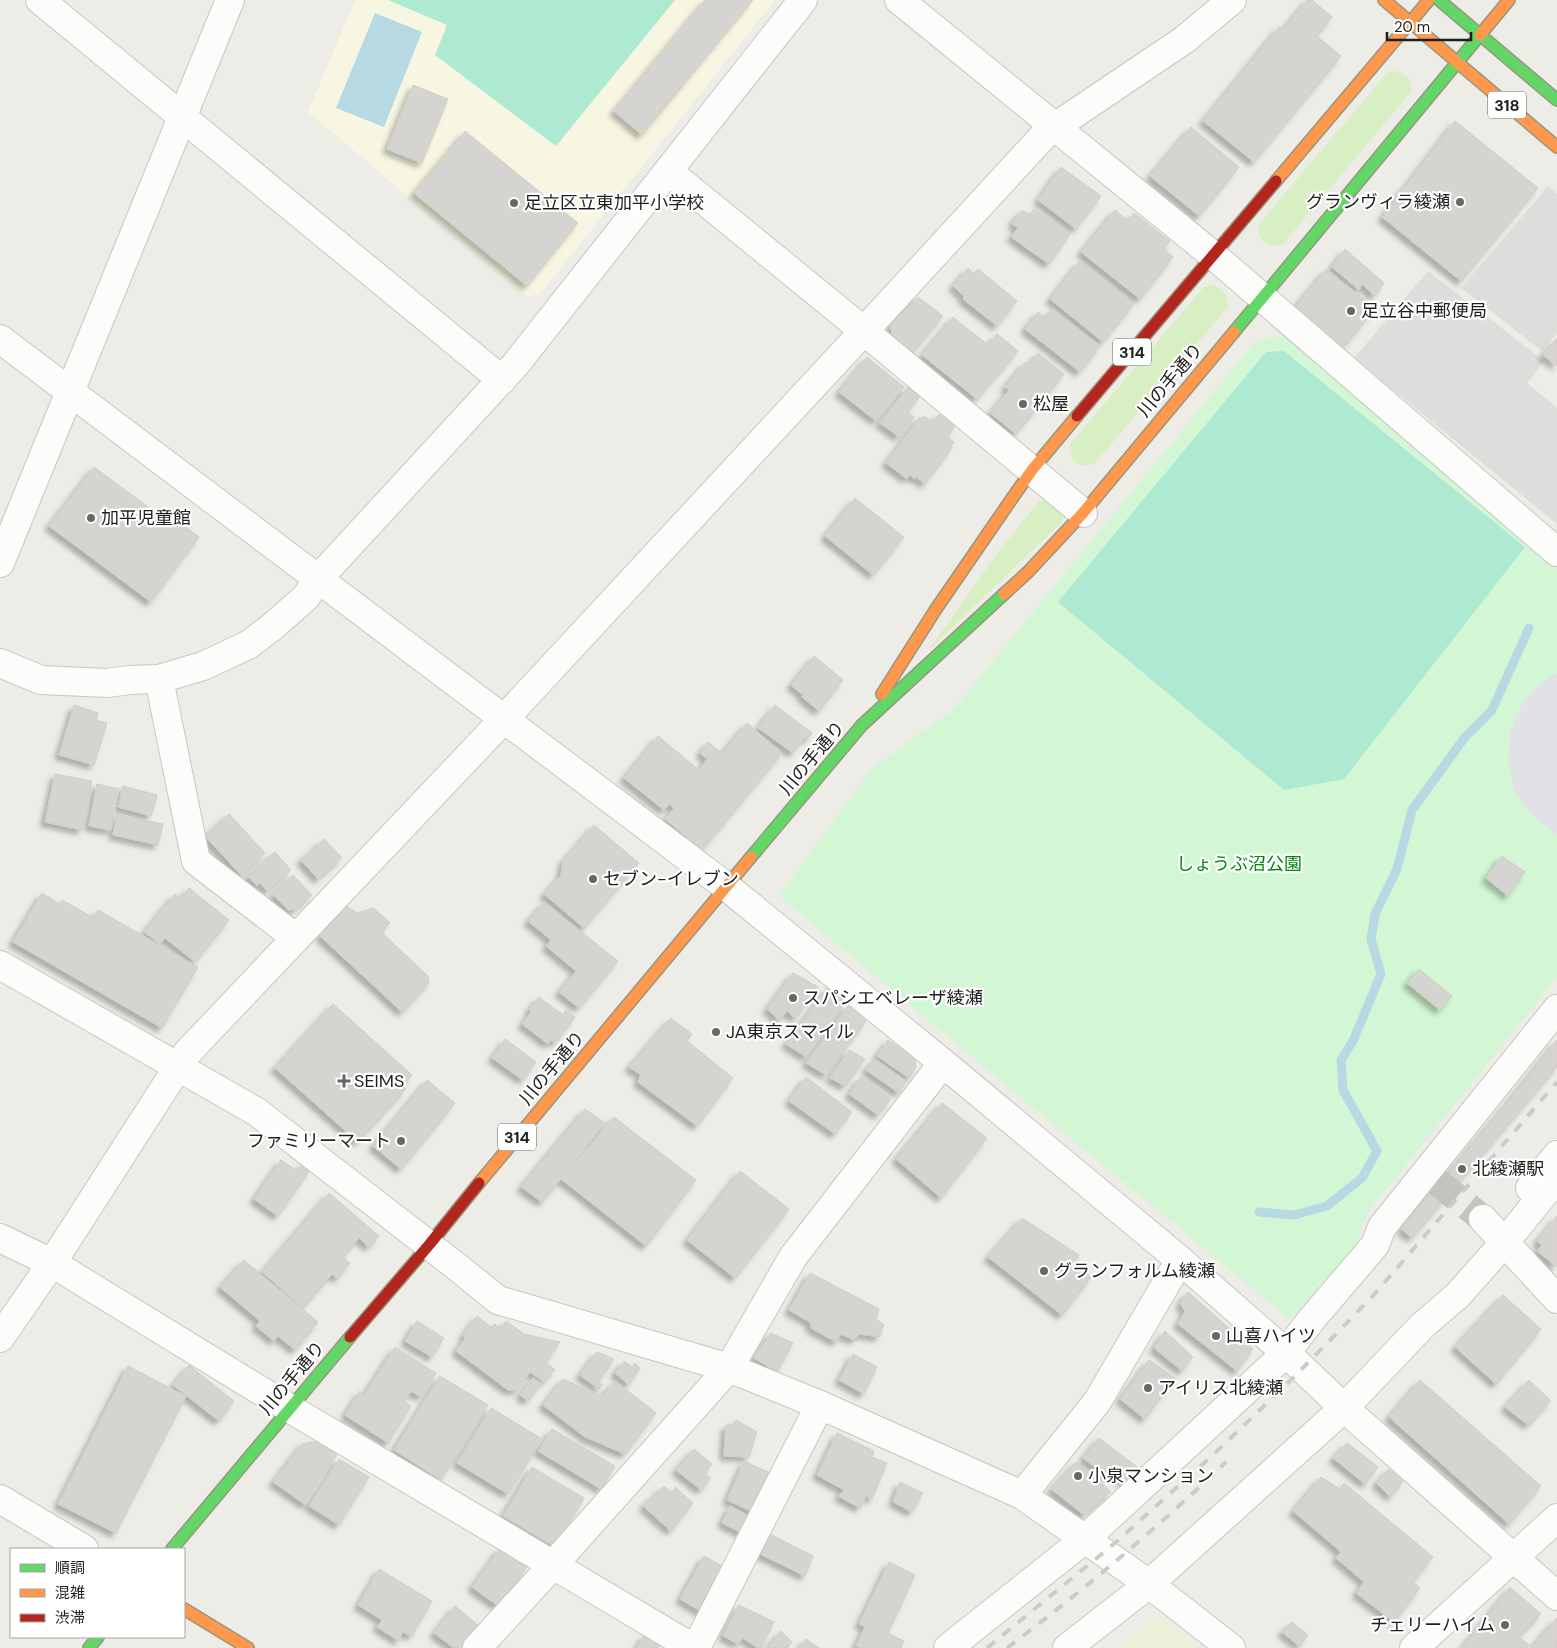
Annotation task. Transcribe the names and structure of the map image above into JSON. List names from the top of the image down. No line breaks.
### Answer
{"streets":{"main road":["318","314","川の手通り"]},"crossings":[["318","川の手通り"]],"parks":["しょうぶ沼公園"],"places":{"other":["グランヴィラ綾瀬","足立区立東加平小学校","足立谷中郵便局","松屋","加平児童館","セブン-イレブン","スパシエベレーザ綾瀬","JA東京スマイル","ファミリーマート","北綾瀬駅","グランフォルム綾瀬","山喜ハイツ","アイリス北綾瀬","小泉マンション","チェリーハイム"],"health":["SEIMS"]},"legend":["順調","混雑","渋滞"],"scale_bar":"20 m"}
